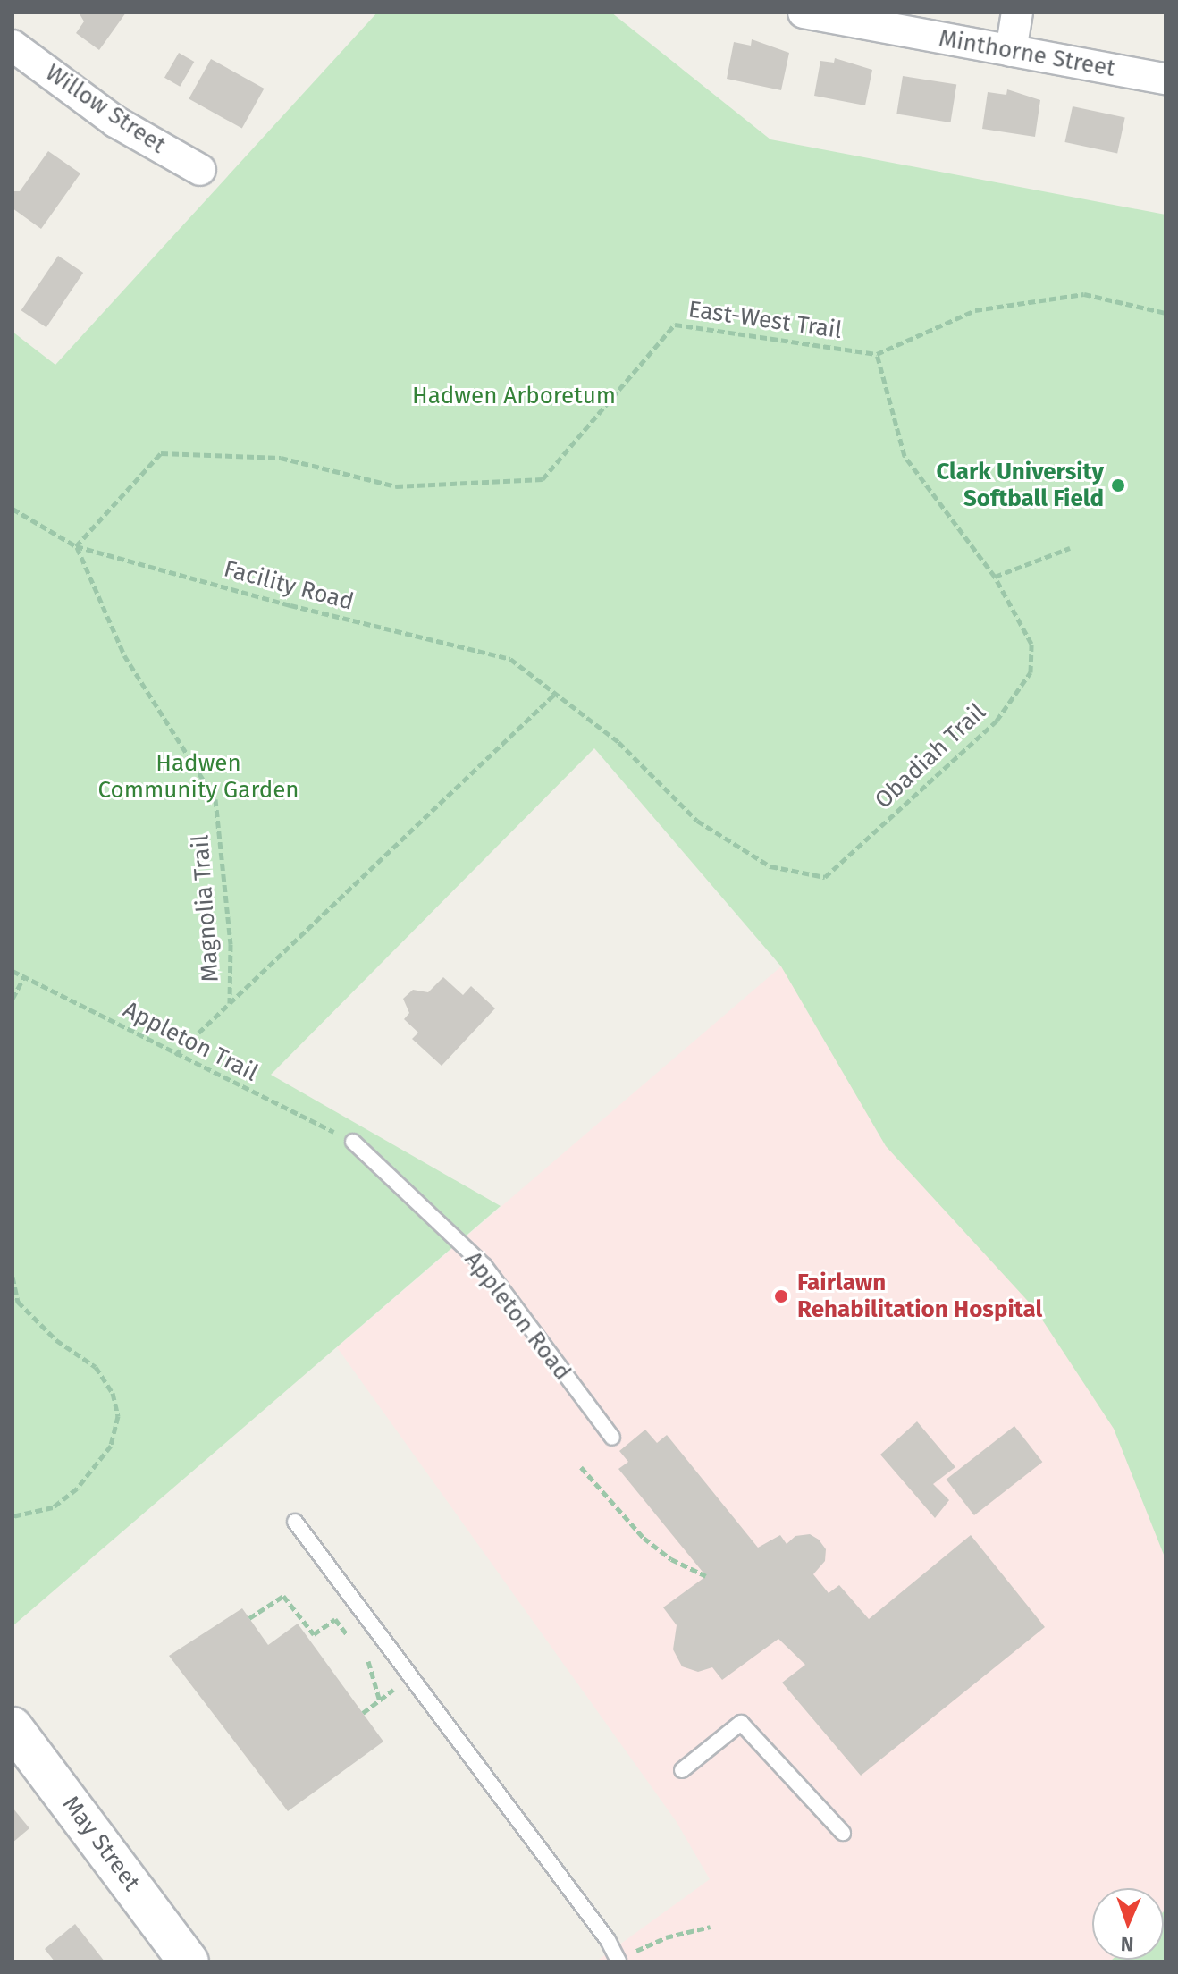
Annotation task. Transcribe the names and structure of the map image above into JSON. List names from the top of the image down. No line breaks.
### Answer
{"streets":{"street":["Minthorne Street","Willow Street","May Street"],"lane":["Appleton Road"],"path":["East-West Trail","Facility Road","Obadiah Trail","Magnolia Trail","Appleton Trail"]},"crossings":[["East-West Trail","Facility Road"],["East-West Trail","Obadiah Trail"],["East-West Trail","Magnolia Trail"],["Facility Road","Obadiah Trail"],["Facility Road","Magnolia Trail"],["Appleton Trail","Appleton Road"]],"parks":["Hadwen Arboretum","Hadwen Community Garden"],"places":["Clark University Softball Field","Fairlawn Rehabilitation Hospital"],"north":"bottom"}
